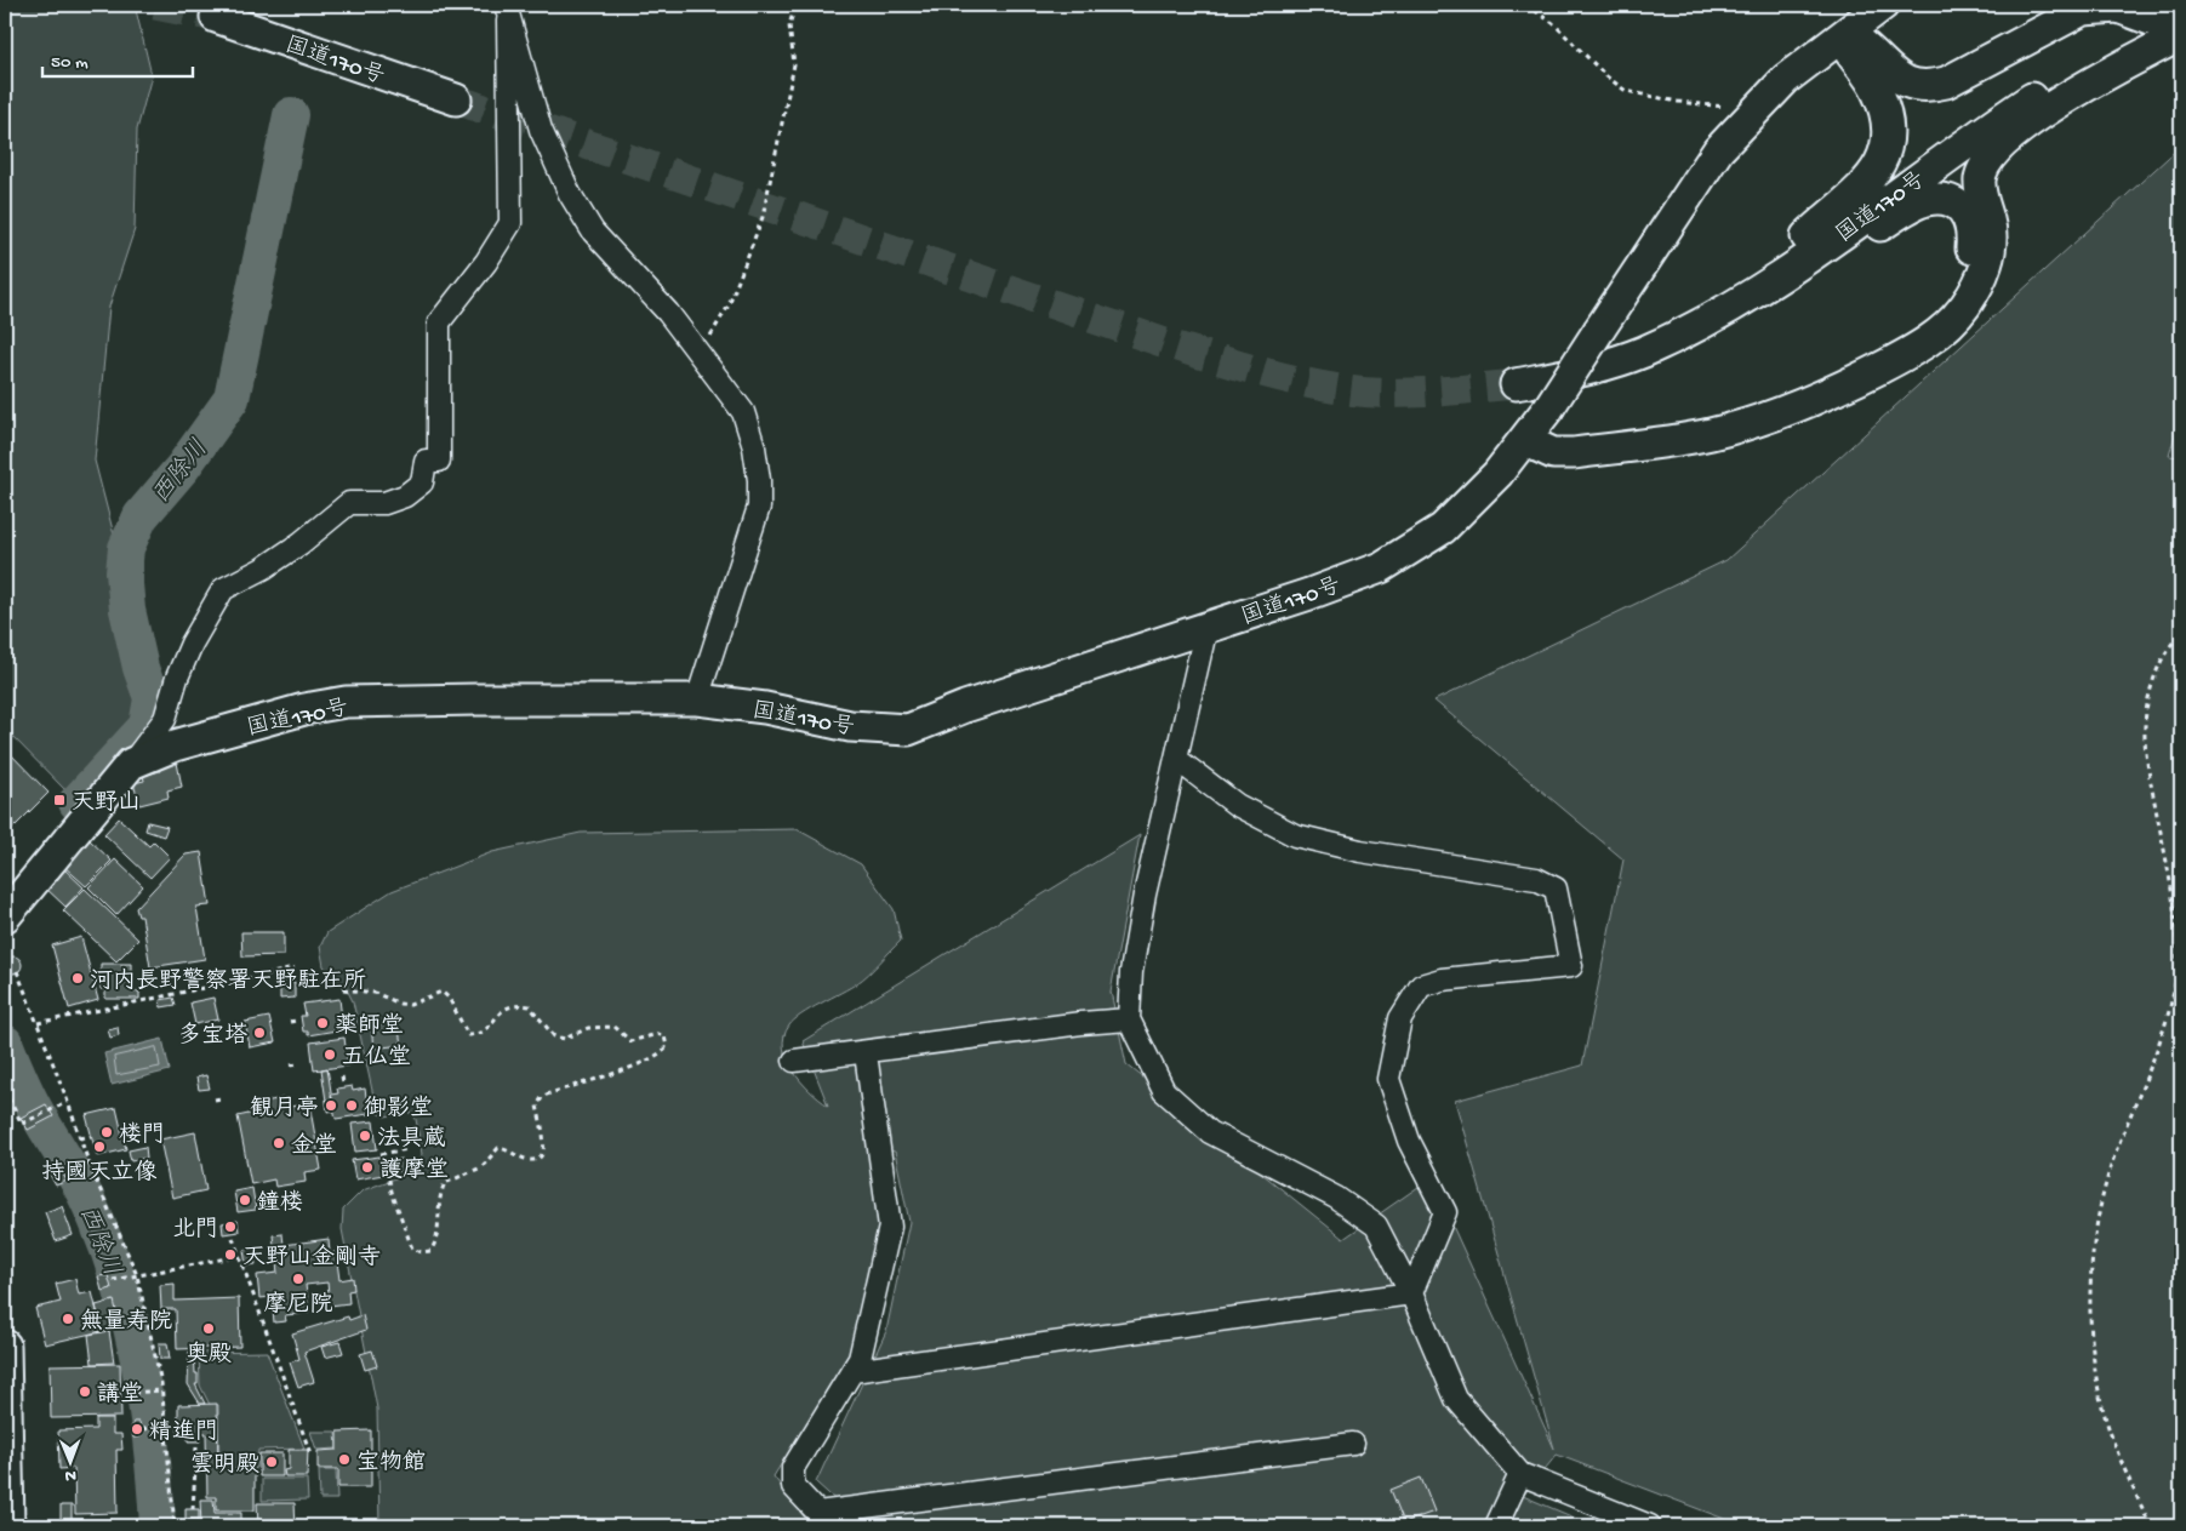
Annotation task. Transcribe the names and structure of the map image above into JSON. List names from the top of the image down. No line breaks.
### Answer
{"streets":{"highway":["国道170号"]},"water":["西除川"],"places":{"transit":["天野山"],"other":["河内長野警察署天野駐在所","薬師堂","多宝塔","五仏堂","観月亭","御影堂","楼門","法具蔵","金堂","持國天立像","護摩堂","鐘楼","北門","天野山金剛寺","摩尼院","無量寿院","奥殿","講堂","精進門","宝物館","雲明殿"]},"scale_bar":"50 m","north":"bottom"}
